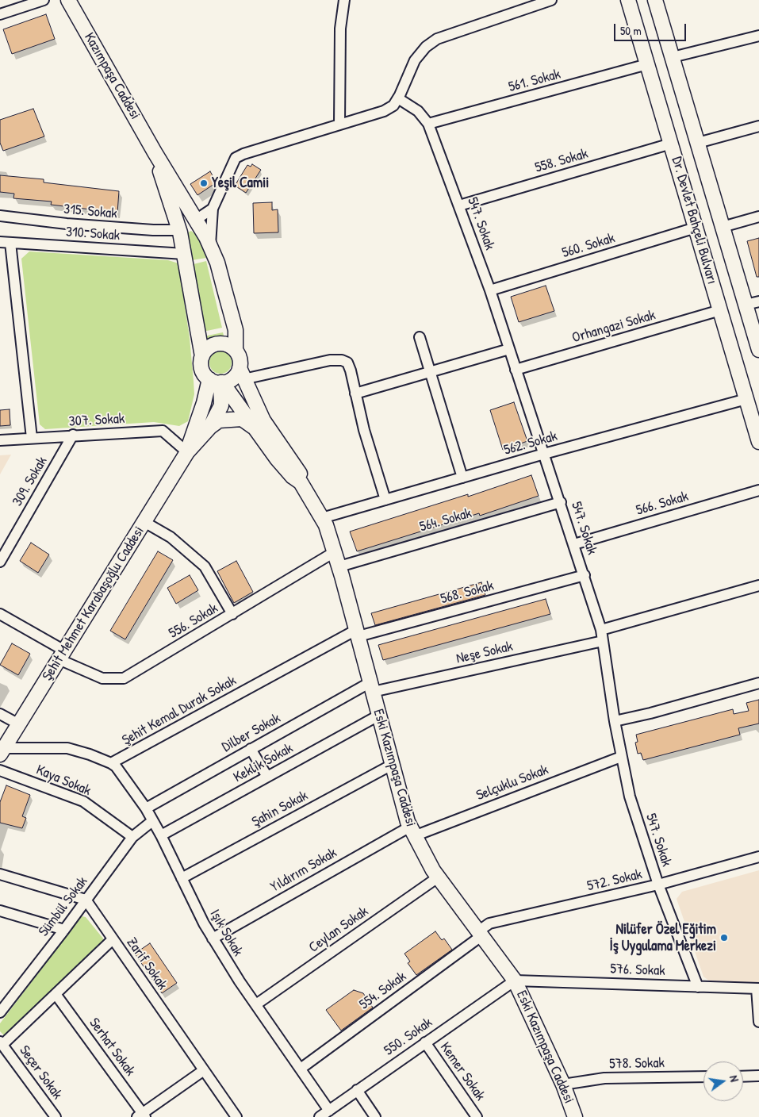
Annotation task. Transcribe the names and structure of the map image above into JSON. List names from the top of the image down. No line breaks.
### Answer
{"streets":{"street":["Kazımpaşa Caddesi","561. Sokak","558. Sokak","315. Sokak","Dr. Devlet Bahçeli Bulvarı","547. Sokak","310. Sokak","560. Sokak","Orhangazi Sokak","307. Sokak","562. Sokak","309. Sokak","566. Sokak","564. Sokak","568. Sokak","Şehit Mehmet Karabaşoğlu Caddesi","556. Sokak","Neşe Sokak","Şehit Kemal Durak Sokak","Dilber Sokak","Keklik Sokak","Eski Kazımpaşa Caddesi","Kaya Sokak","Selçuklu Sokak","Şahin Sokak","Yıldırım Sokak","572. Sokak","Sümbül Sokak","Ceylan Sokak","Işık Sokak","Zarif Sokak","576. Sokak","554. Sokak","550. Sokak","Serhat Sokak","578. Sokak","Kemer Sokak","Seçer Sokak"]},"crossings":[["Kazımpaşa Caddesi","315. Sokak"],["Kazımpaşa Caddesi","310. Sokak"],["Kazımpaşa Caddesi","Şehit Mehmet Karabaşoğlu Caddesi"],["Kazımpaşa Caddesi","Eski Kazımpaşa Caddesi"],["561. Sokak","Dr. Devlet Bahçeli Bulvarı"],["561. Sokak","547. Sokak"],["558. Sokak","Dr. Devlet Bahçeli Bulvarı"],["558. Sokak","547. Sokak"],["Dr. Devlet Bahçeli Bulvarı","560. Sokak"],["Dr. Devlet Bahçeli Bulvarı","Orhangazi Sokak"],["Dr. Devlet Bahçeli Bulvarı","562. Sokak"],["547. Sokak","560. Sokak"],["547. Sokak","Orhangazi Sokak"],["547. Sokak","562. Sokak"],["547. Sokak","566. Sokak"],["547. Sokak","564. Sokak"],["547. Sokak","568. Sokak"],["547. Sokak","Neşe Sokak"],["547. Sokak","Selçuklu Sokak"],["547. Sokak","572. Sokak"],["547. Sokak","576. Sokak"],["307. Sokak","309. Sokak"],["307. Sokak","Şehit Mehmet Karabaşoğlu Caddesi"],["562. Sokak","Eski Kazımpaşa Caddesi"],["564. Sokak","Eski Kazımpaşa Caddesi"],["568. Sokak","Şehit Kemal Durak Sokak"],["568. Sokak","Eski Kazımpaşa Caddesi"],["Şehit Mehmet Karabaşoğlu Caddesi","556. Sokak"],["Şehit Mehmet Karabaşoğlu Caddesi","Eski Kazımpaşa Caddesi"],["556. Sokak","Eski Kazımpaşa Caddesi"],["Neşe Sokak","Dilber Sokak"],["Neşe Sokak","Eski Kazımpaşa Caddesi"],["Şehit Kemal Durak Sokak","Eski Kazımpaşa Caddesi"],["Şehit Kemal Durak Sokak","Işık Sokak"],["Dilber Sokak","Eski Kazımpaşa Caddesi"],["Dilber Sokak","Işık Sokak"],["Keklik Sokak","Eski Kazımpaşa Caddesi"],["Keklik Sokak","Işık Sokak"],["Eski Kazımpaşa Caddesi","Selçuklu Sokak"],["Eski Kazımpaşa Caddesi","Şahin Sokak"],["Eski Kazımpaşa Caddesi","Yıldırım Sokak"],["Eski Kazımpaşa Caddesi","572. Sokak"],["Eski Kazımpaşa Caddesi","Ceylan Sokak"],["Eski Kazımpaşa Caddesi","576. Sokak"],["Eski Kazımpaşa Caddesi","554. Sokak"],["Eski Kazımpaşa Caddesi","550. Sokak"],["Eski Kazımpaşa Caddesi","578. Sokak"],["Kaya Sokak","Sümbül Sokak"],["Selçuklu Sokak","Yıldırım Sokak"],["Şahin Sokak","Işık Sokak"],["Yıldırım Sokak","Işık Sokak"],["572. Sokak","554. Sokak"],["Sümbül Sokak","Işık Sokak"],["Sümbül Sokak","Zarif Sokak"],["Ceylan Sokak","Işık Sokak"],["Işık Sokak","554. Sokak"],["Işık Sokak","550. Sokak"],["576. Sokak","550. Sokak"],["550. Sokak","Kemer Sokak"]],"places":["Yeşil Camii","Nilüfer Özel Eğitim İş Uygulama Merkezi"],"scale_bar":"50 m","north":"right"}
